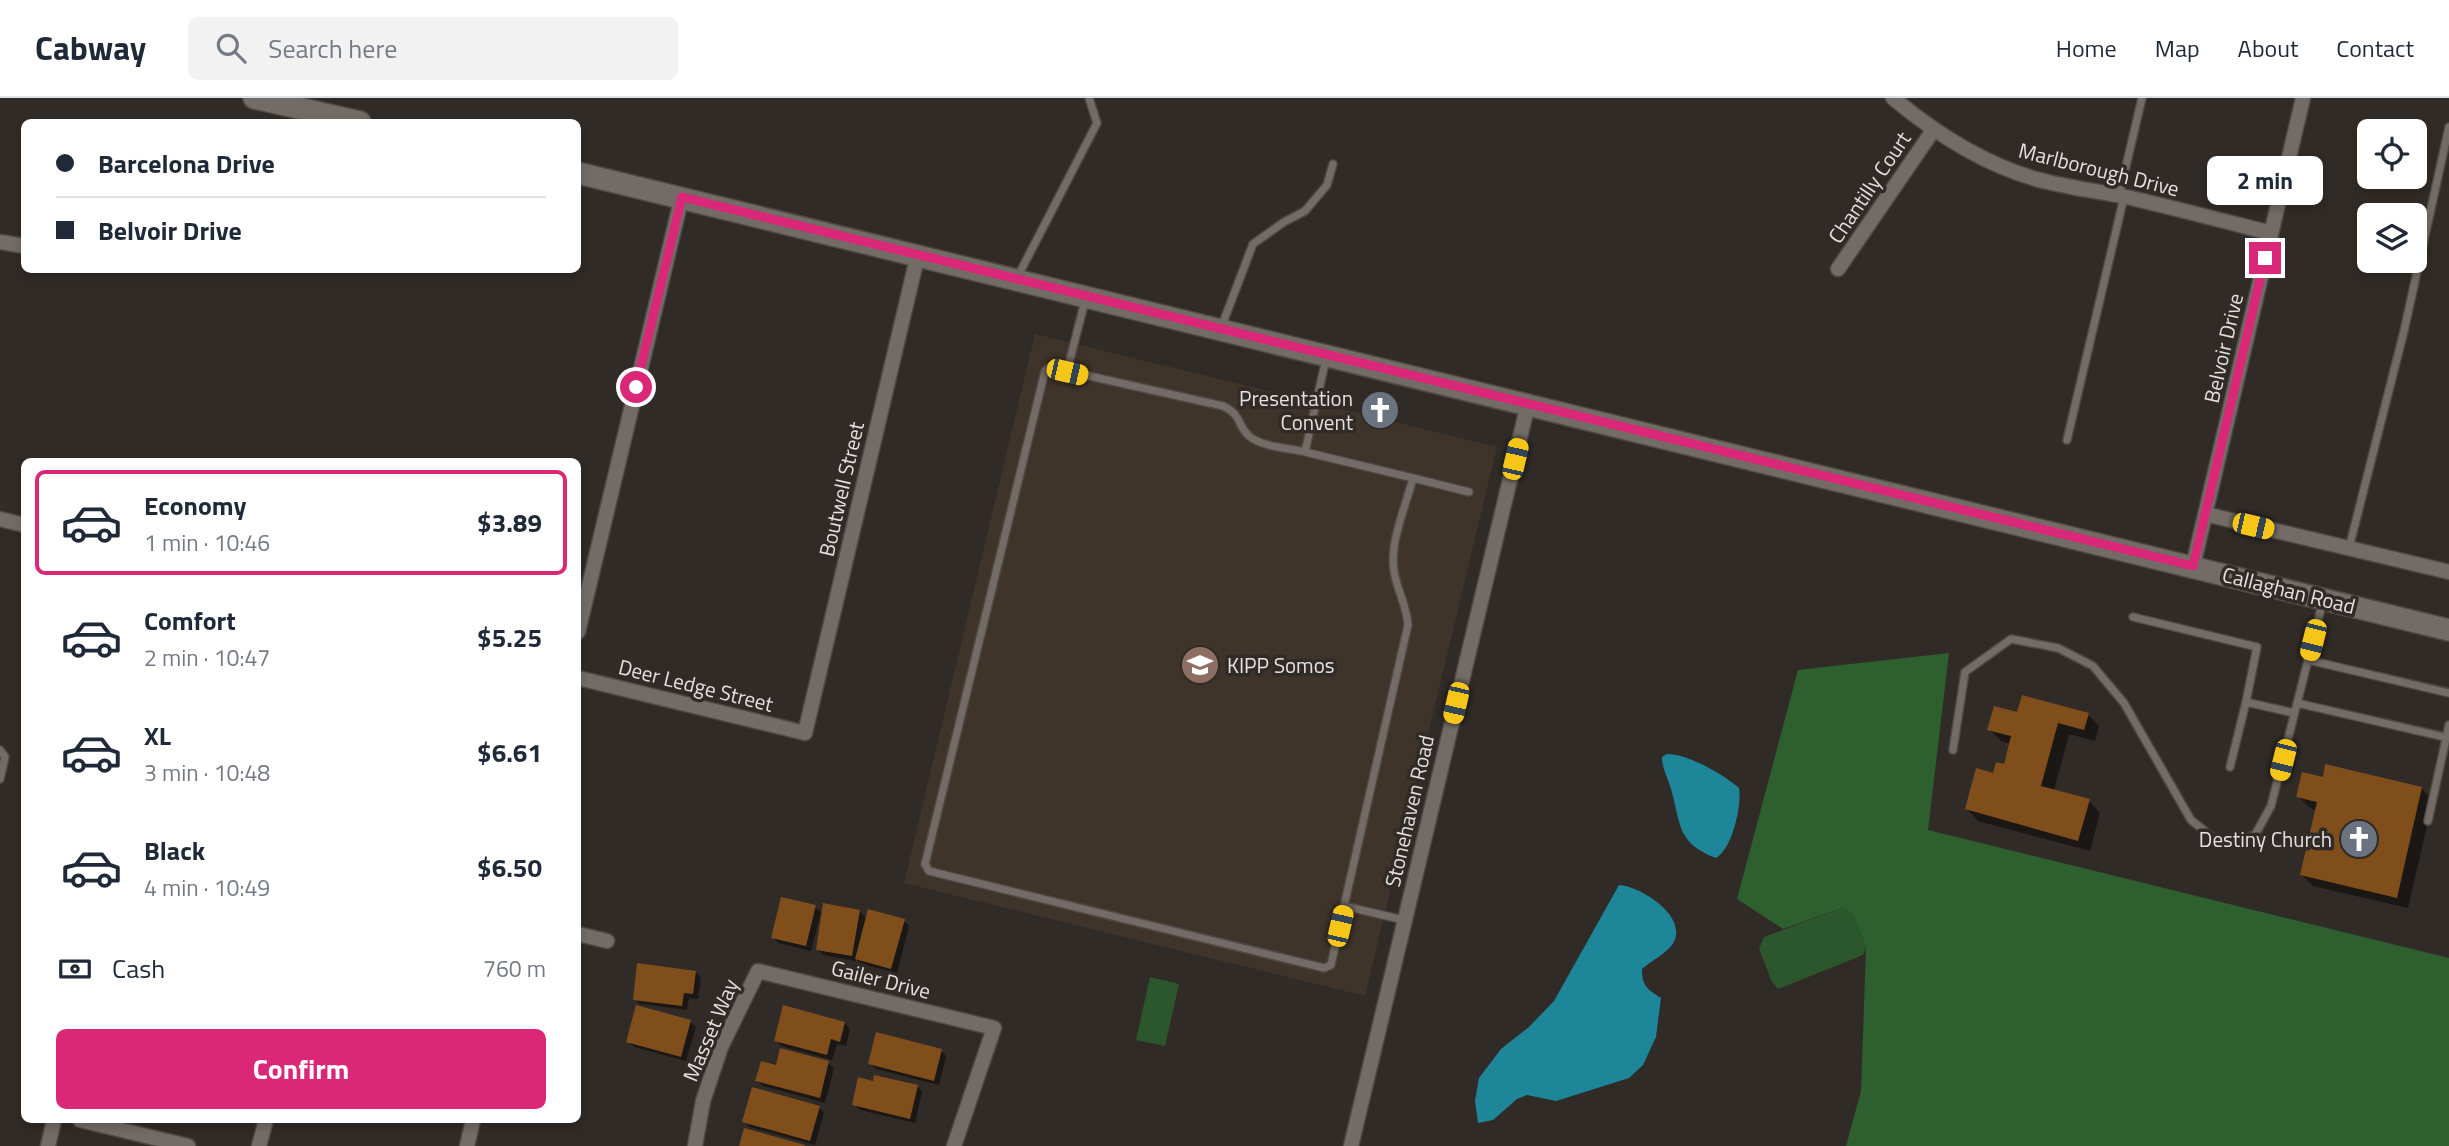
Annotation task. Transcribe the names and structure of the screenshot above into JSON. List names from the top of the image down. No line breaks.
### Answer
{"streets":{"main road":["Callaghan Road"],"street":["Marlborough Drive","Chantilly Court","Belvoir Drive","Boutwell Street","Deer Ledge Street","Stonehaven Road","Gailer Drive","Masset Way"]},"crossings":[["Marlborough Drive","Chantilly Court"],["Marlborough Drive","Belvoir Drive"],["Belvoir Drive","Callaghan Road"],["Boutwell Street","Callaghan Road"],["Boutwell Street","Deer Ledge Street"],["Callaghan Road","Stonehaven Road"],["Gailer Drive","Masset Way"]],"places":{"church":["Presentation Convent","Destiny Church"],"school or university":["KIPP Somos"]},"page":{"header":"Cabway","search":"Search here","nav":["Home","Map","About","Contact"],"banner":["Barcelona Drive","Belvoir Drive"],"bubble":"2 min","list":[{"name":"Economy","note":"1 min · 10:46","value":"$3.89"},{"name":"Comfort","note":"2 min · 10:47","value":"$5.25"},{"name":"XL","note":"3 min · 10:48","value":"$6.61"},{"name":"Black","note":"4 min · 10:49","value":"$6.50"}],"pay":["Cash","760 m"],"buttons":"Confirm"}}
